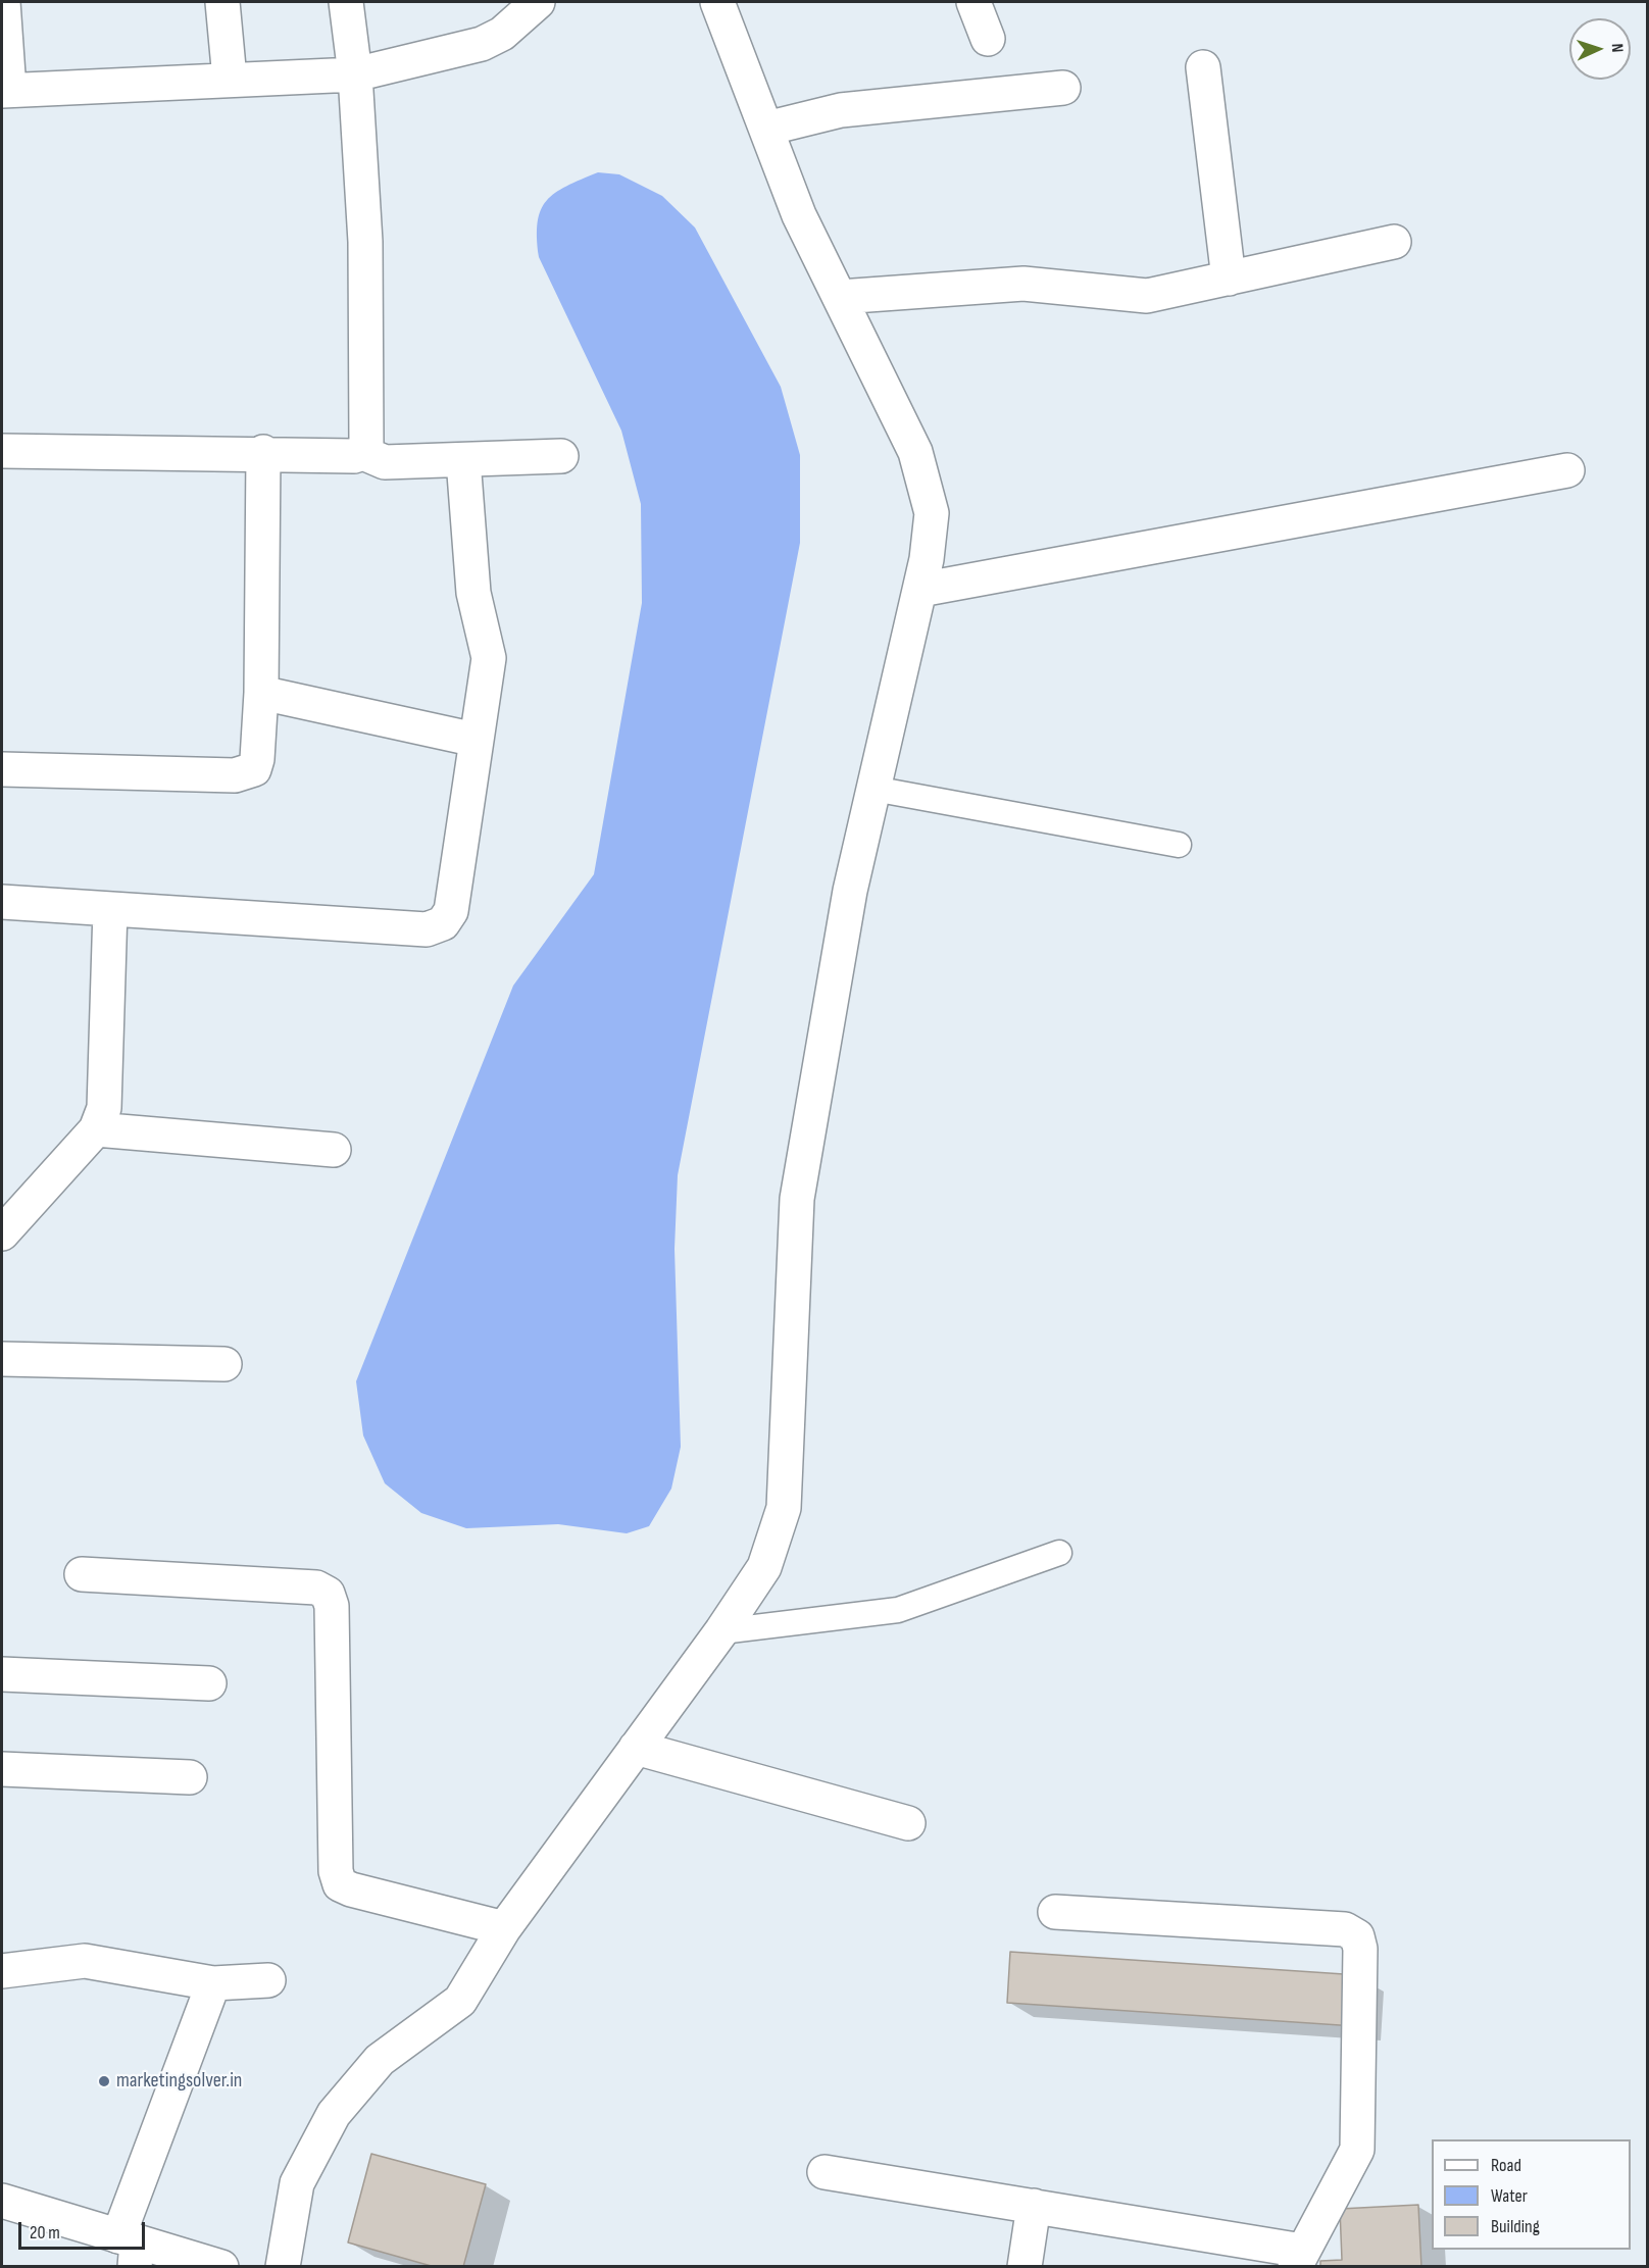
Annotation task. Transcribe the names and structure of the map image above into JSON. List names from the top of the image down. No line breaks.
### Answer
{"places":["marketingsolver.in"],"legend":["Road","Water","Building"],"scale_bar":"20 m","north":"right"}
